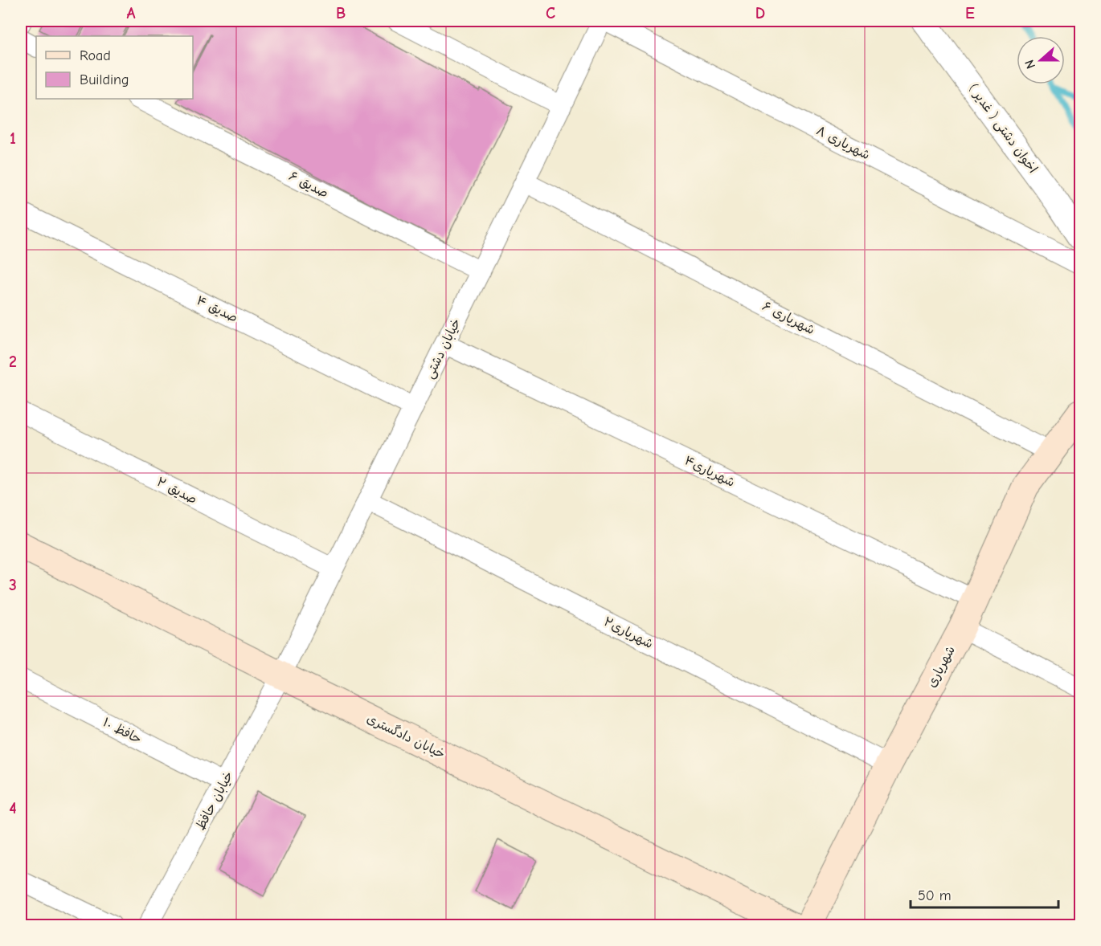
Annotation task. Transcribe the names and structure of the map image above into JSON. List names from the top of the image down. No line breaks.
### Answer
{"streets":{"main road":["شهریاری","خیابان دادگستری"],"street":["اخوان دشتی ( غدیر )","شهریاری ۸","صدیق ۶","صدیق ۴","شهریاری ۶","خیابان دشتی","شهریاری۴","صدیق ۲","شهریاری۲","حافظ ۱۰","خیابان حافظ"]},"crossings":[["شهریاری ۸","خیابان دشتی"],["صدیق ۶","خیابان دشتی"],["صدیق ۴","خیابان دشتی"],["شهریاری ۶","خیابان دشتی"],["شهریاری ۶","شهریاری"],["خیابان دشتی","شهریاری۴"],["خیابان دشتی","صدیق ۲"],["خیابان دشتی","شهریاری۲"],["خیابان دشتی","خیابان دادگستری"],["خیابان دشتی","خیابان حافظ"],["شهریاری۴","شهریاری"],["شهریاری۲","شهریاری"],["حافظ ۱۰","خیابان حافظ"],["خیابان دادگستری","خیابان حافظ"]],"legend":["Road","Building"],"scale_bar":"50 m","north":"left","grid":{"columns":["A","B","C","D","E"],"rows":["1","2","3","4"]}}
